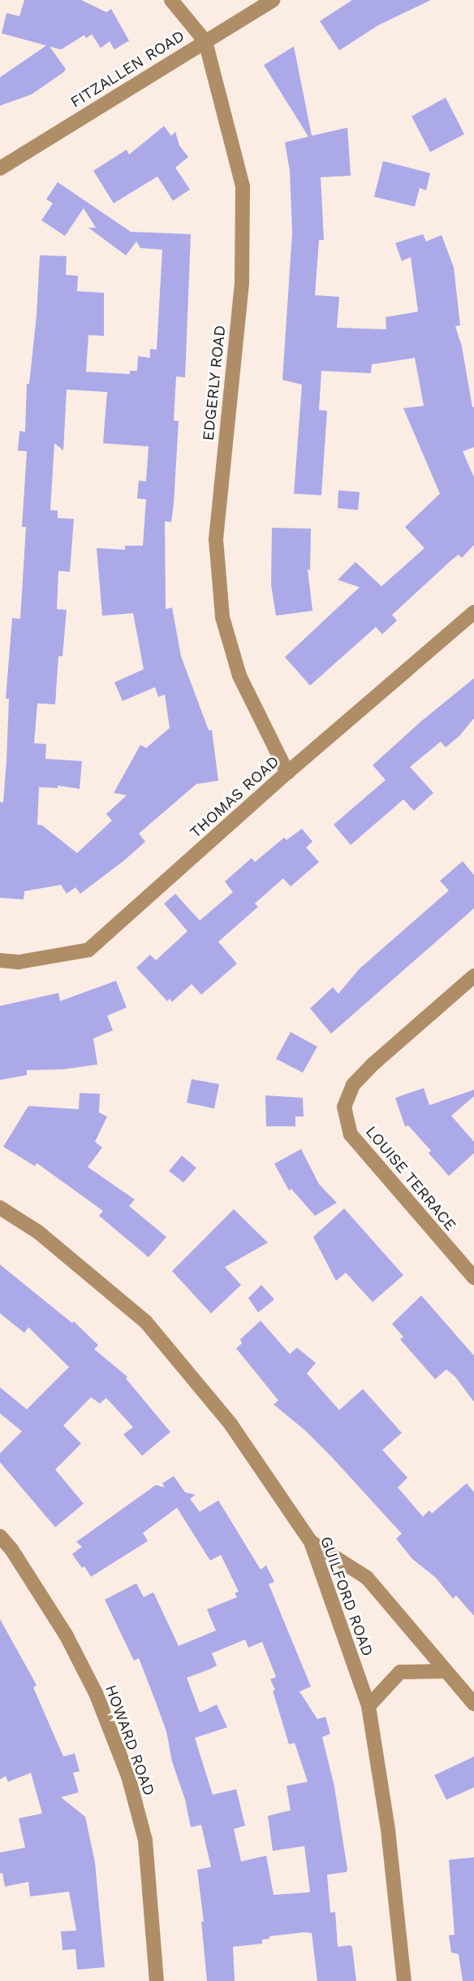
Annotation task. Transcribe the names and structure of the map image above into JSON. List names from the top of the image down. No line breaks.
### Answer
{"streets":{"street":["FITZALLEN ROAD","EDGERLY ROAD","THOMAS ROAD","LOUISE TERRACE","GUILFORD ROAD","HOWARD ROAD"]},"crossings":[["FITZALLEN ROAD","EDGERLY ROAD"],["EDGERLY ROAD","THOMAS ROAD"]]}
